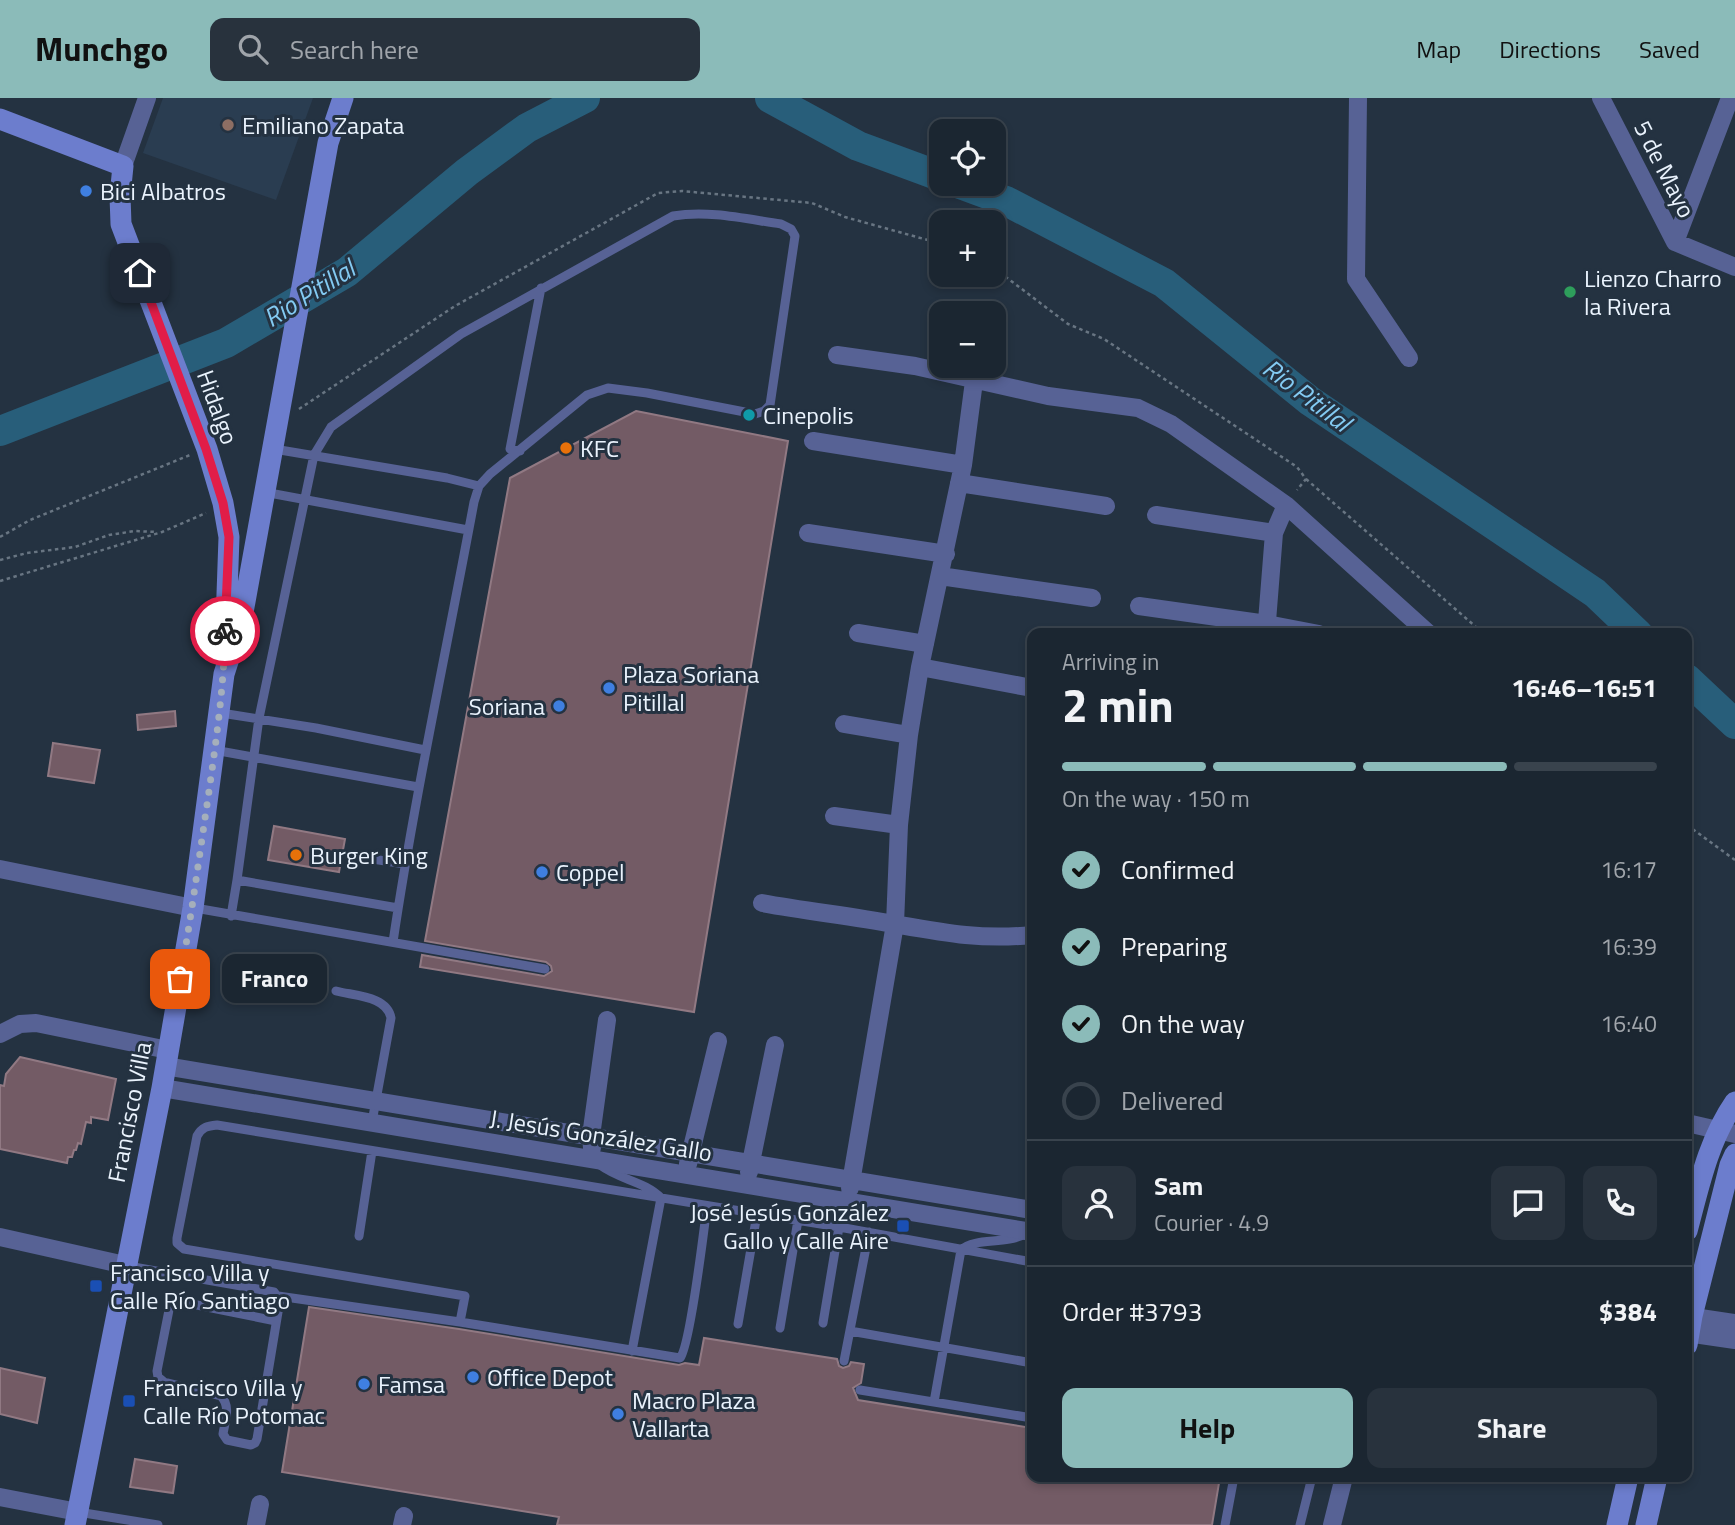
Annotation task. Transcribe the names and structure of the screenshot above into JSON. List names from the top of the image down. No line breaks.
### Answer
{"streets":{"street":["5 de Mayo","Hidalgo","Francisco Villa","J. Jesús González Gallo"]},"crossings":[["Hidalgo","Francisco Villa"],["Francisco Villa","J. Jesús González Gallo"]],"water":["Rio Pitillal"],"places":{"other":["Emiliano Zapata","Bici Albatros","Lienzo Charro la Rivera","Cinepolis","KFC","Plaza Soriana Pitillal","Soriana","Burger King","Coppel","Franco","Office Depot","Famsa","Macro Plaza Vallarta"],"transit":["José Jesús González Gallo y Calle Aire","Francisco Villa y Calle Río Santiago","Francisco Villa y Calle Río Potomac"]},"page":{"header":"Munchgo","search":"Search here","nav":["Map","Directions","Saved"],"map_buttons":["+","−"],"heading":["2 min","Arriving in","16:46–16:51"],"panel":["Sam","Courier · 4.9","Order #3793","$384"],"bar":"On the way · 150 m","list":[["Confirmed","16:17"],["Preparing","16:39"],["On the way","16:40"],"Delivered"],"bubble":"Franco","buttons":["Help","Share"]}}
